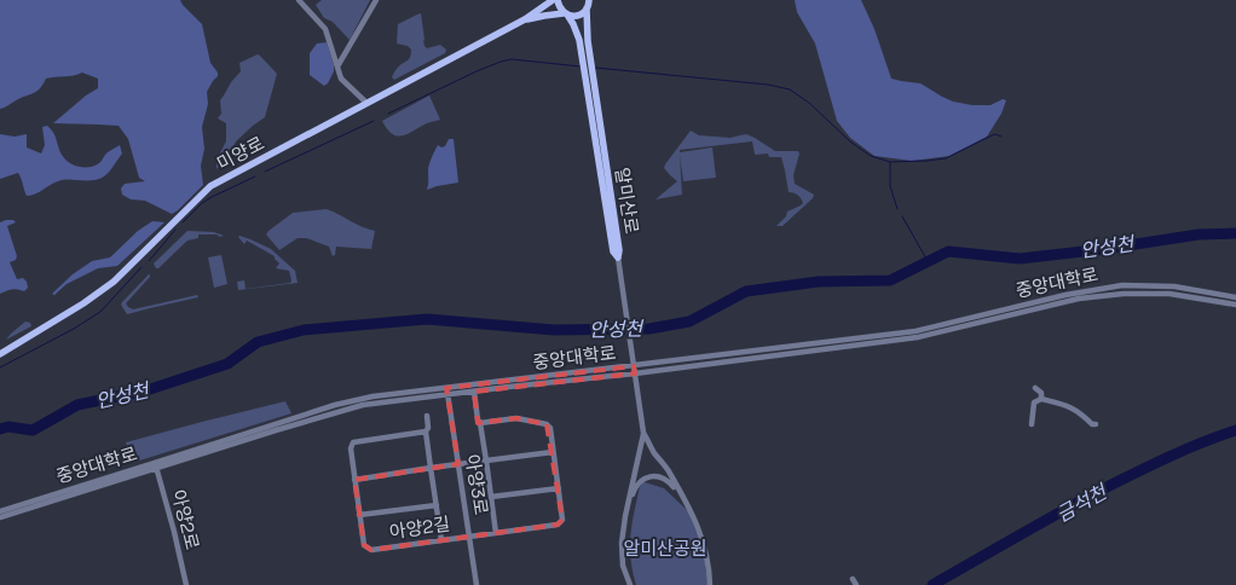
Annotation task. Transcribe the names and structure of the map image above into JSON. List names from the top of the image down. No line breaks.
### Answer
{"streets":{"main road":["미양로","알미산로"],"street":["중앙대학로","아양3로","아양2로","아양2길"]},"crossings":[["미양로","알미산로"],["중앙대학로","아양3로"],["중앙대학로","아양2로"],["아양3로","아양2길"]],"water":["안성천","금석천"],"parks":["알미산공원"]}
